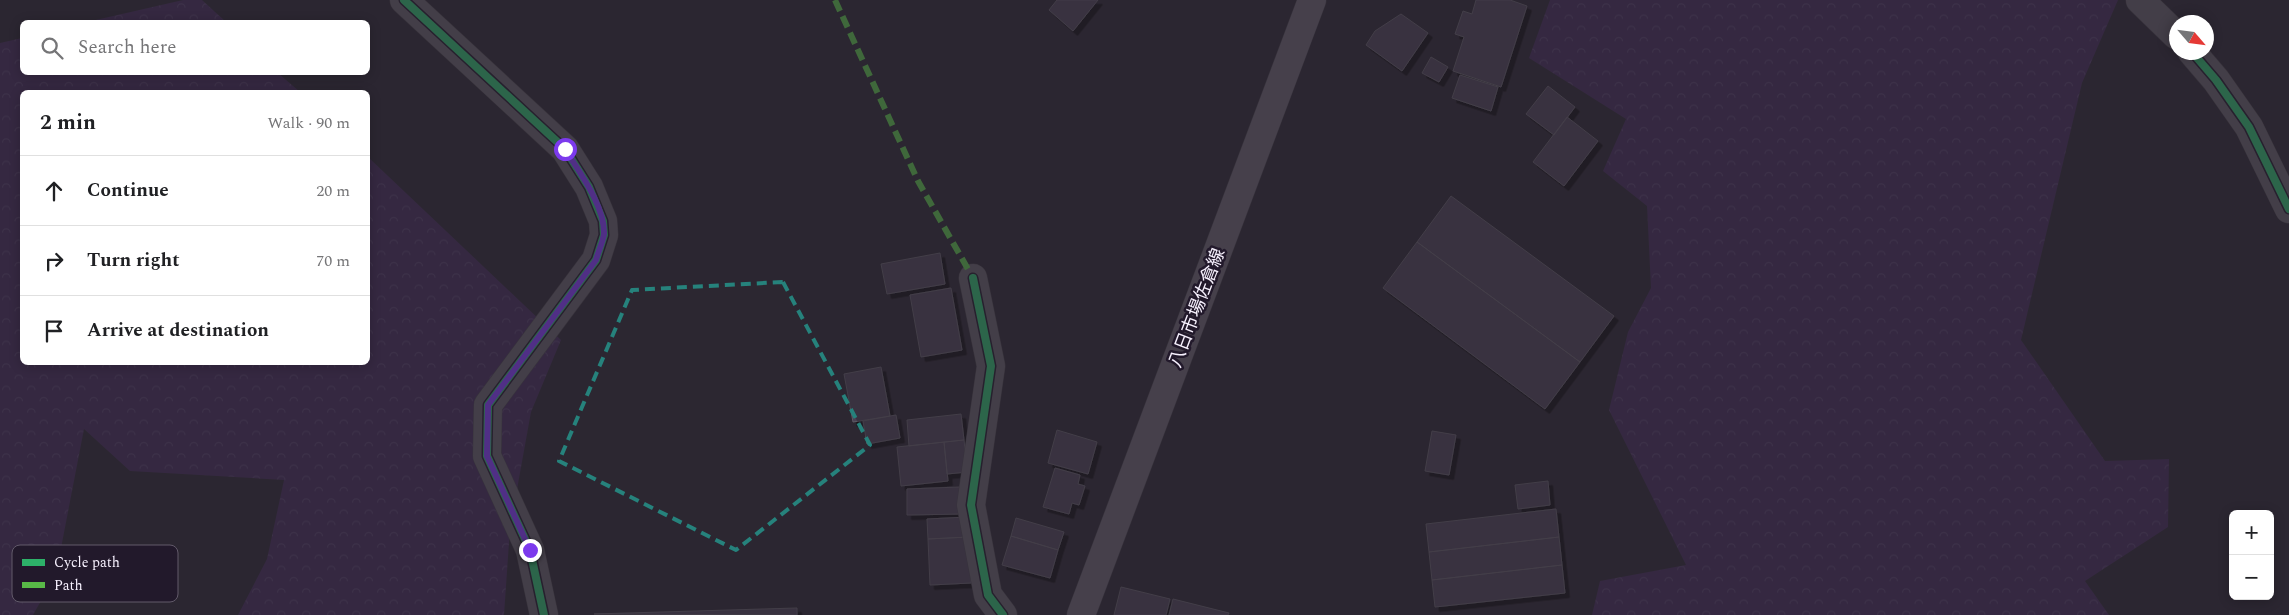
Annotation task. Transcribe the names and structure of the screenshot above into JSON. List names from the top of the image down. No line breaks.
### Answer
{"streets":{"main road":["八日市場佐倉線"]},"legend":["Cycle path","Path"],"north":"bottom right","page":{"search":"Search here","heading":["2 min","Walk · 90 m"],"list":[["Continue","20 m"],["Turn right","70 m"],"Arrive at destination"],"map_buttons":["+","−"]}}
